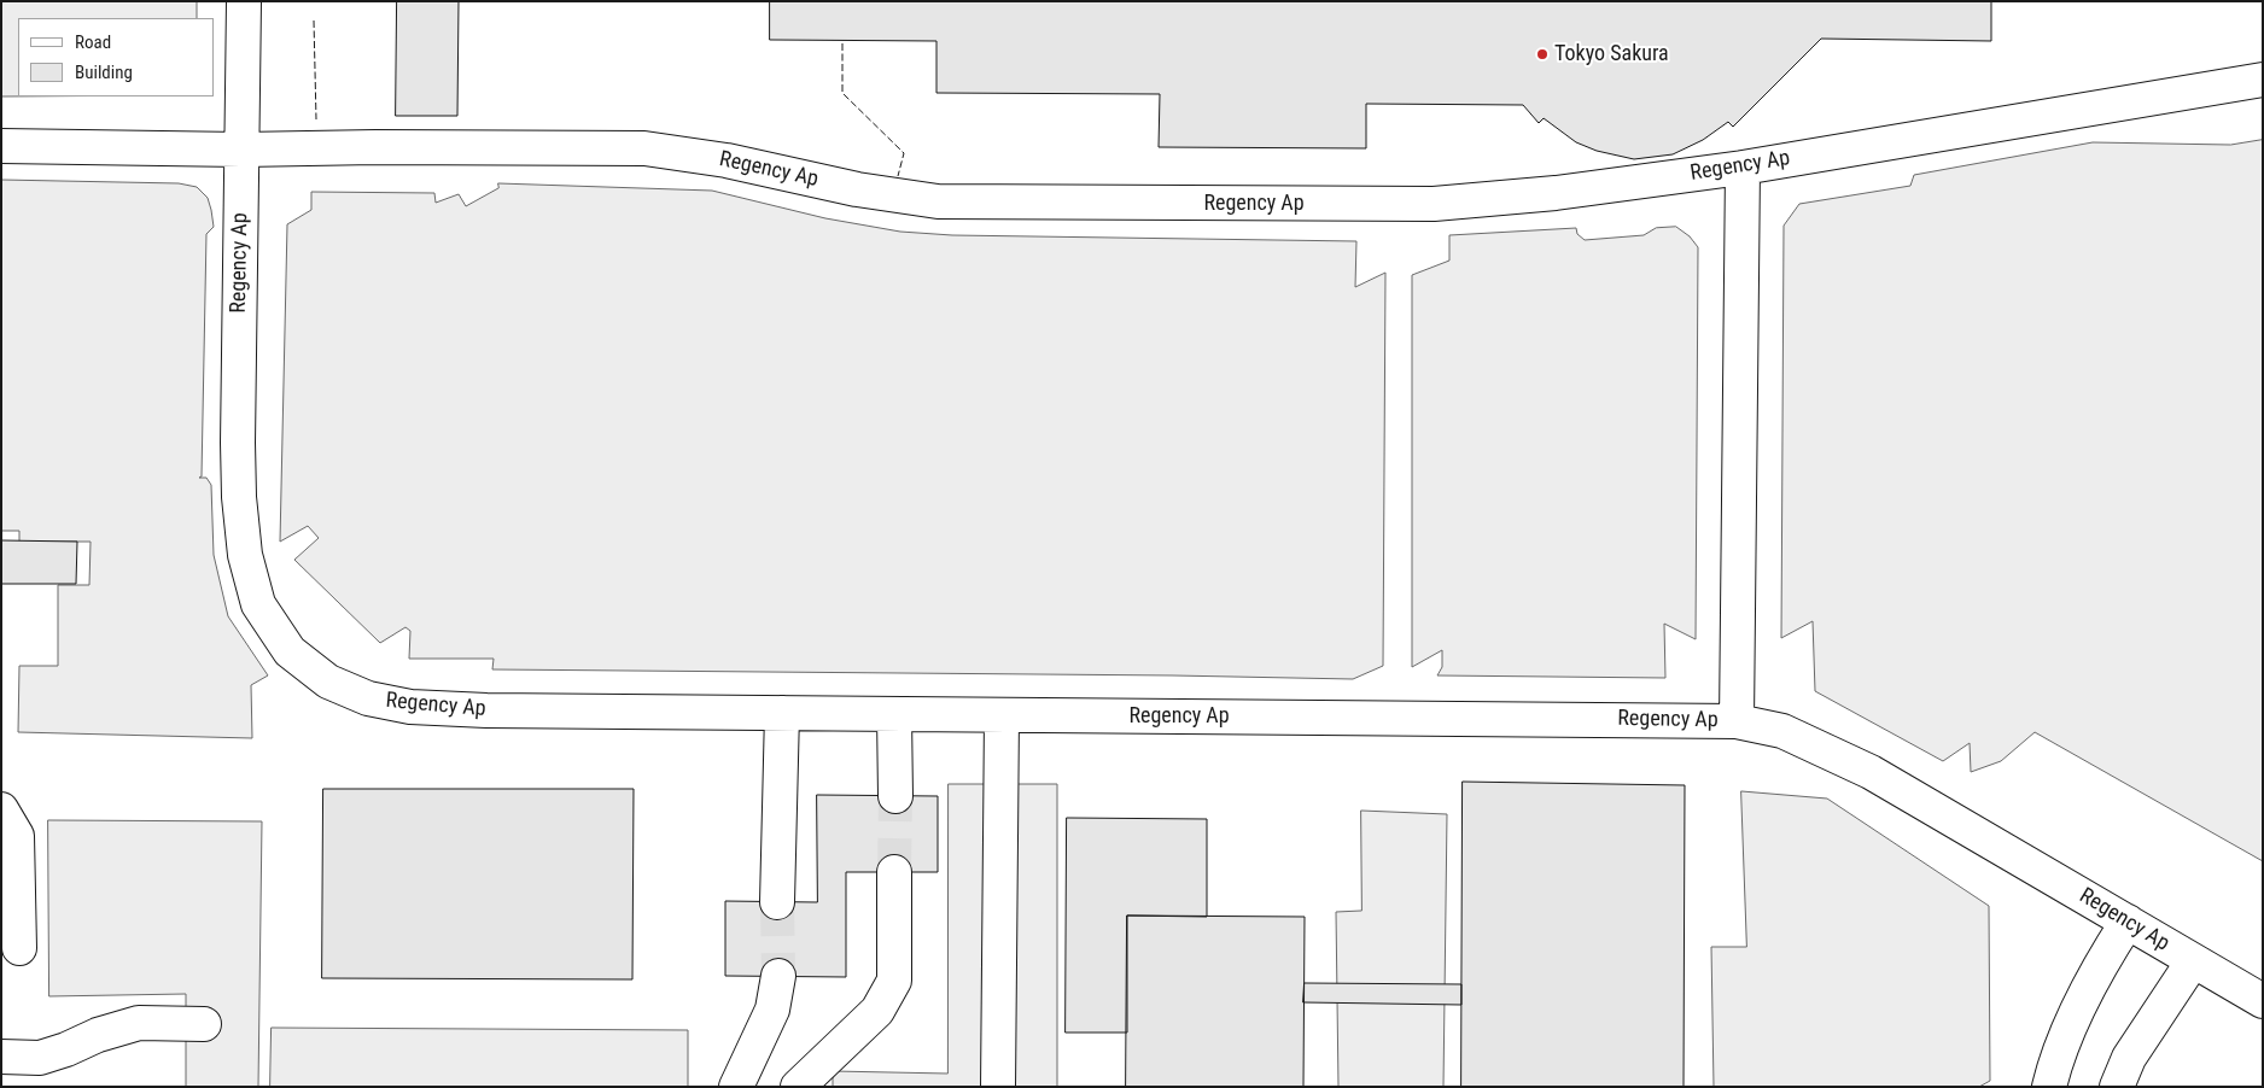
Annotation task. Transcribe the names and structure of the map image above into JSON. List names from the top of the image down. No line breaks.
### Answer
{"streets":{"street":["Regency Ap"]},"places":["Tokyo Sakura"],"legend":["Road","Building"]}
